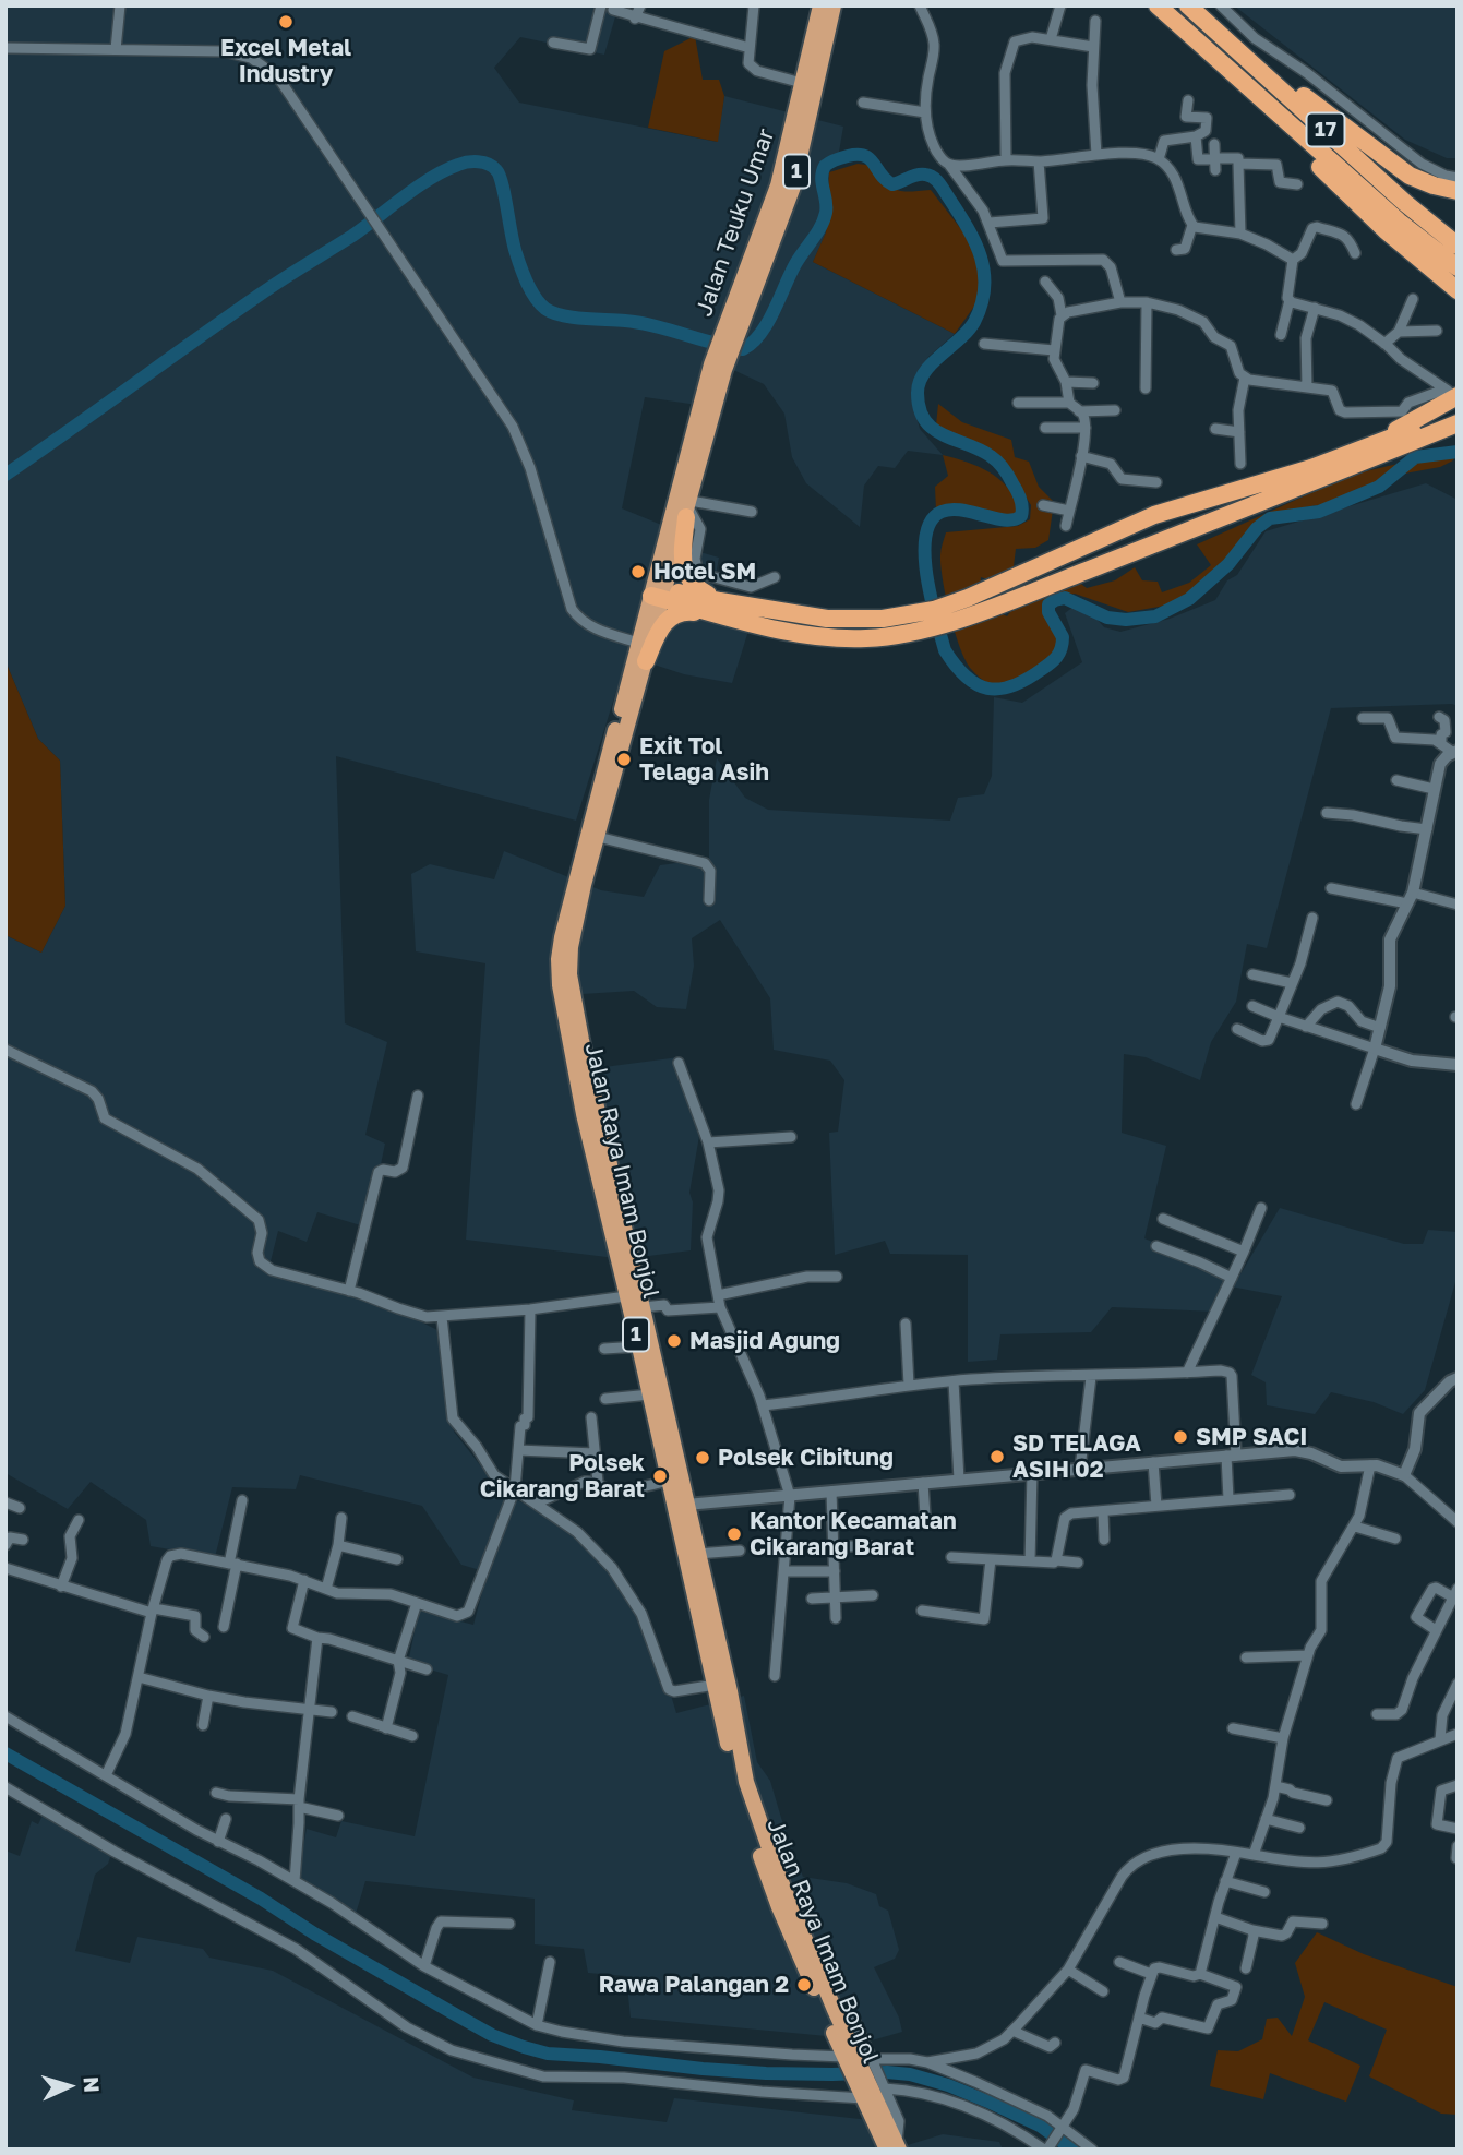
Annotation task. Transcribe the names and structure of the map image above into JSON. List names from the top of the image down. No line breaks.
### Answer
{"streets":{"highway":["17","1","Jalan Teuku Umar","Jalan Raya Imam Bonjol"]},"crossings":[["Jalan Teuku Umar","Jalan Raya Imam Bonjol"]],"places":["Excel Metal Industry","Hotel SM","Exit Tol Telaga Asih","Masjid Agung","SMP SACI","SD TELAGA ASIH 02","Polsek Cibitung","Polsek Cikarang Barat","Kantor Kecamatan Cikarang Barat","Rawa Palangan 2"],"north":"right"}
